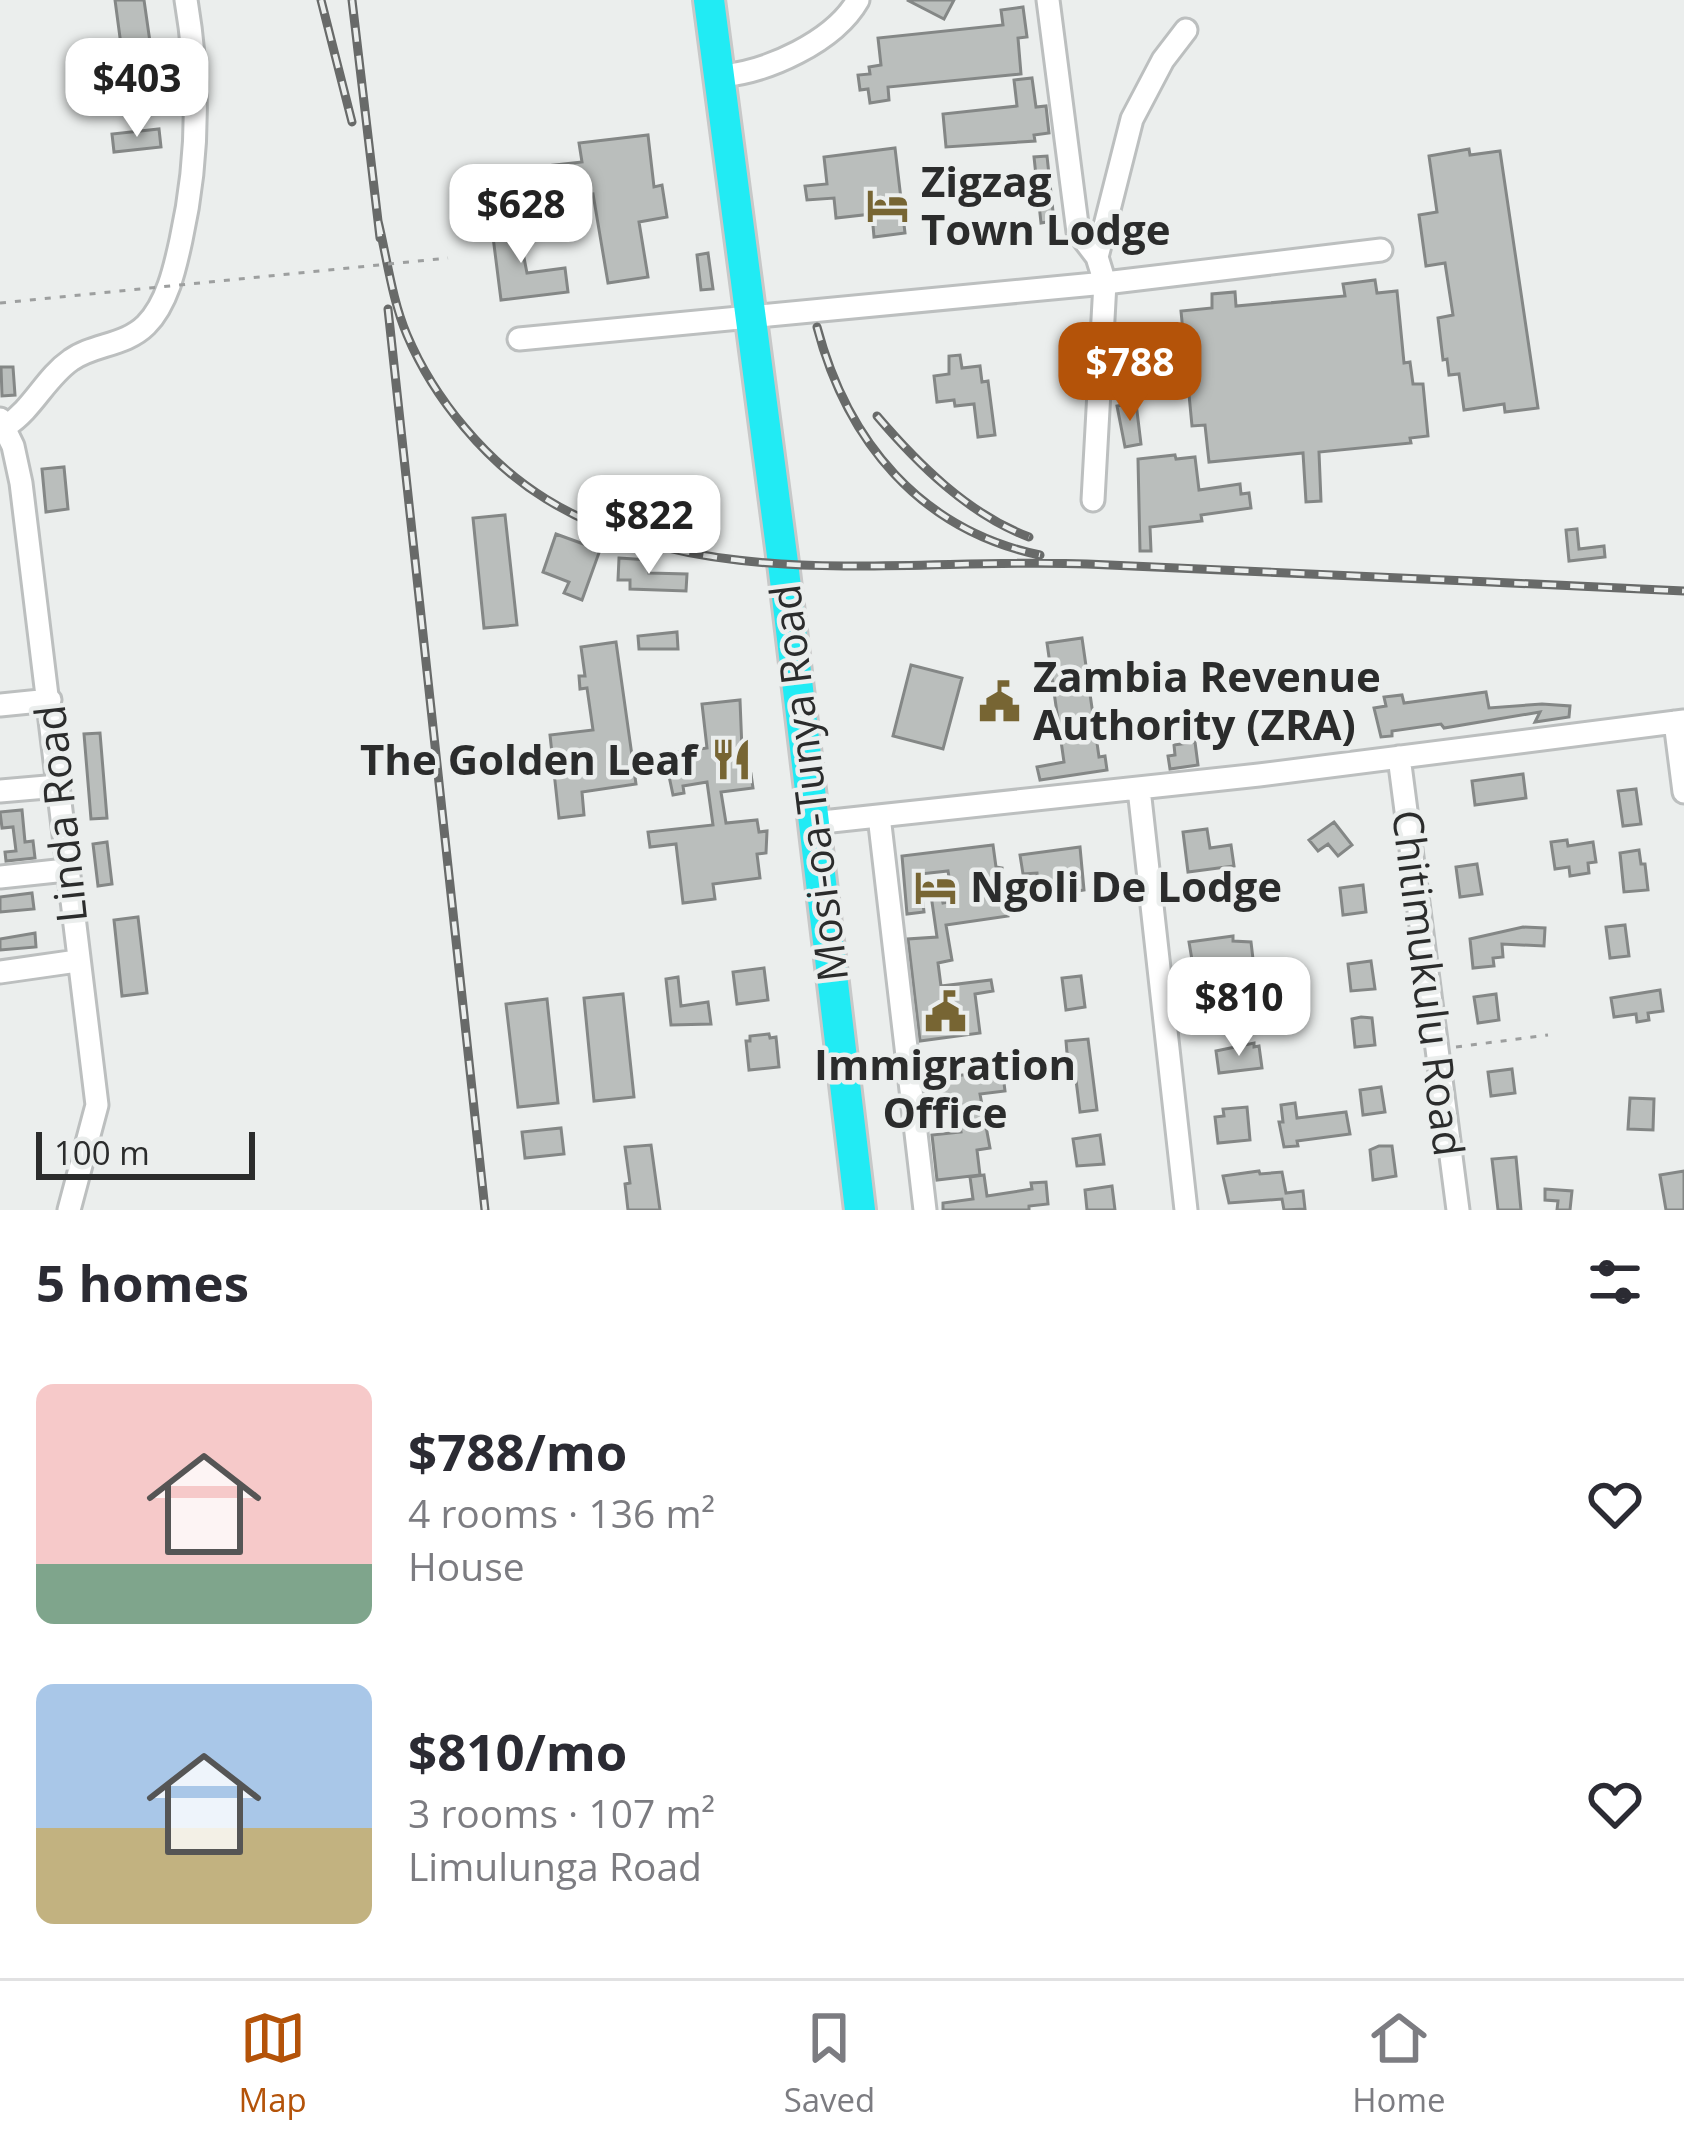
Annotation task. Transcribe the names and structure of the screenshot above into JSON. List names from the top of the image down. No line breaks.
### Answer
{"streets":{"highway":["Mosi-oa-Tunya Road"],"street":["Linda Road","Chitimukulu Road"]},"places":{"hotel":["Zigzag Town Lodge","Ngoli De Lodge"],"public building":["Zambia Revenue Authority (ZRA)","Immigration Office"],"restaurant":["The Golden Leaf"]},"scale_bar":"100 m","page":{"price":["$403","$628","$788","$822","$810"],"scale":"100 m","heading":"5 homes","list":[{"name":"$788/mo","note":"4 rooms · 136 m² · House"},{"name":"$810/mo","note":"3 rooms · 107 m² · Limulunga Road"}],"tabs":["Map","Saved","Home"]}}
